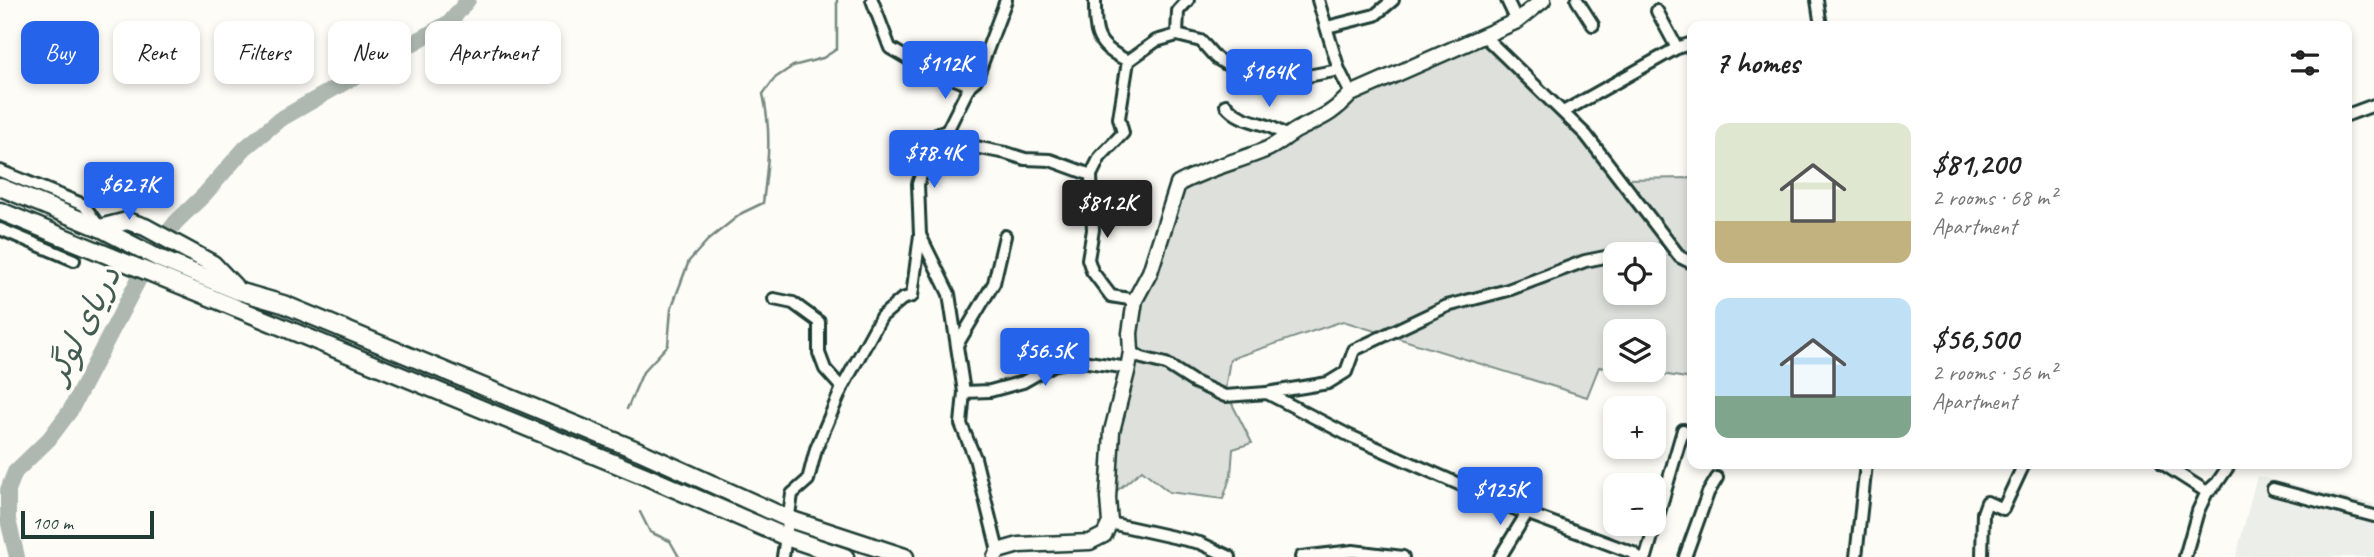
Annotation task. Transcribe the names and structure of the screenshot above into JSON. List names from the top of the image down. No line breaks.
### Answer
{"water":["دریای لوگر"],"scale_bar":"100 m","page":{"chip":["Buy","Rent","Filters","New","Apartment"],"heading":"7 homes","price":["$112K","$164K","$78.4K","$62.7K","$81.2K","$56.5K","$125K"],"list":[{"name":"$81,200","note":"2 rooms · 68 m² · Apartment"},{"name":"$56,500","note":"2 rooms · 56 m² · Apartment"}],"map_buttons":["+","−"],"scale":"100 m"}}
